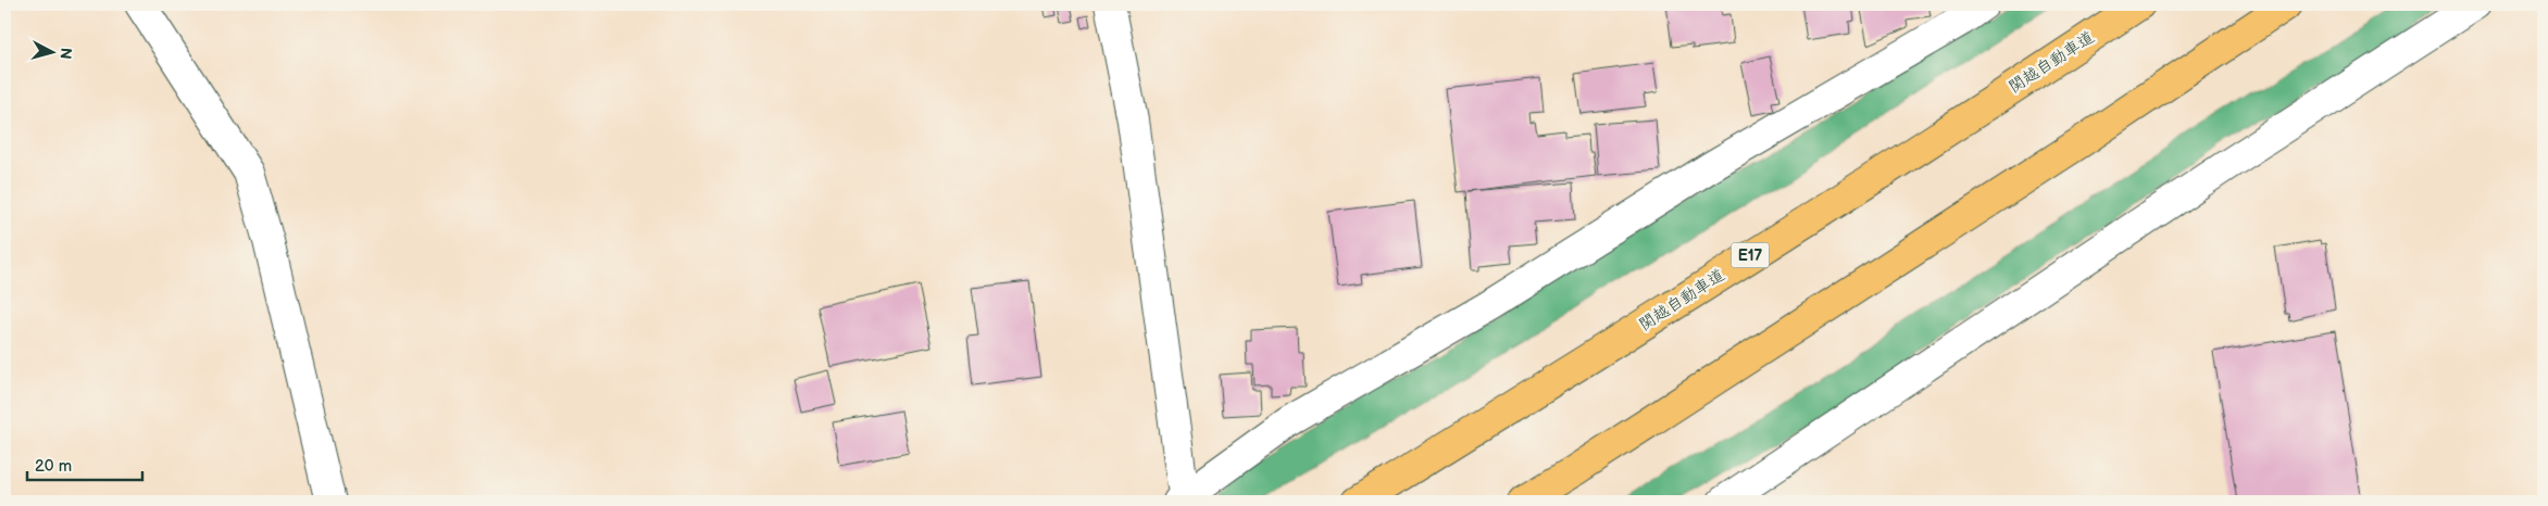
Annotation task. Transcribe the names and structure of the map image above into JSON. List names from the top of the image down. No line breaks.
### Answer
{"streets":{"highway":["関越自動車道","E17"]},"scale_bar":"20 m","north":"right"}
